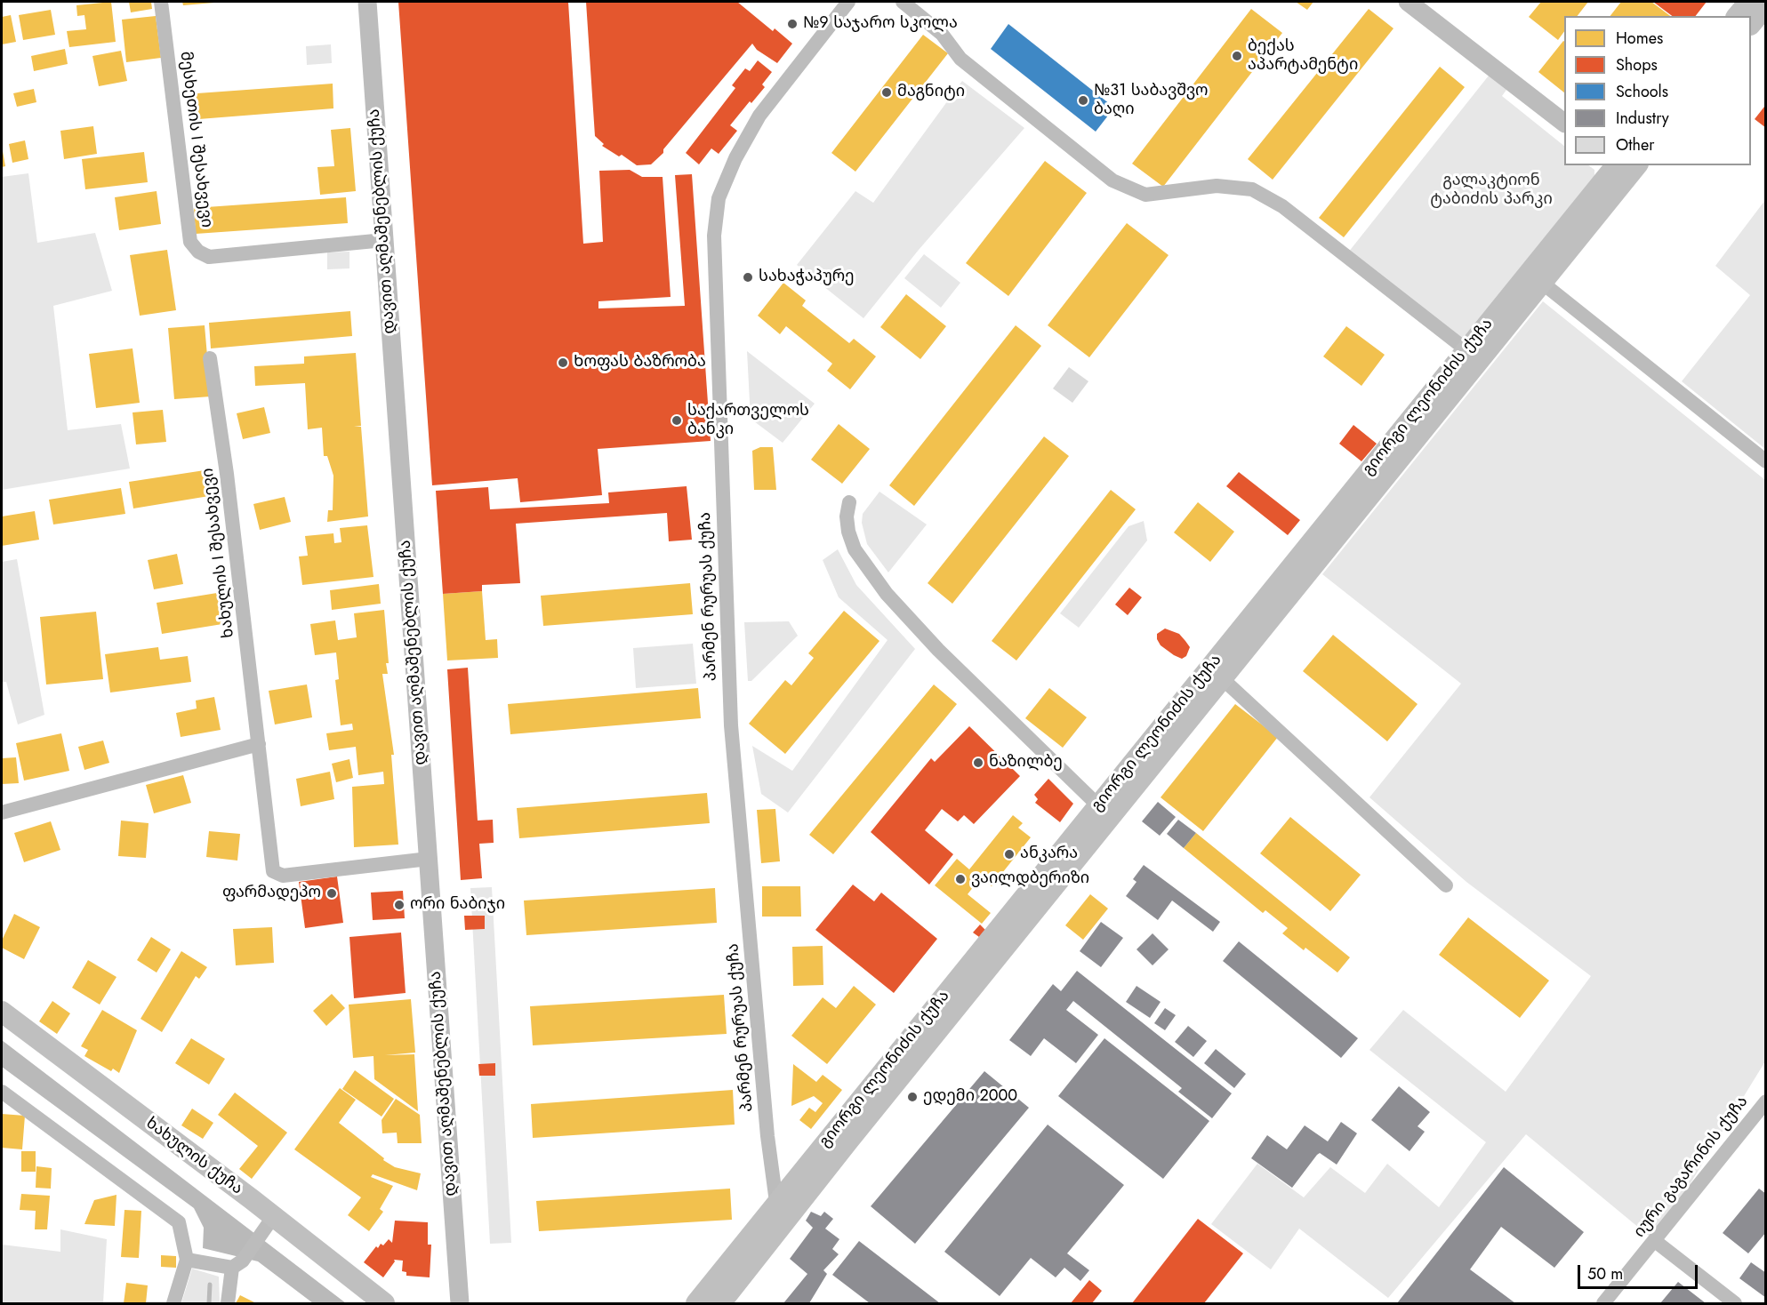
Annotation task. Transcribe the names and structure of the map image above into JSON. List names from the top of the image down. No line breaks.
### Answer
{"streets":{"main road":["გიორგი ლეონიძის ქუჩა","ხახულის ქუჩა"],"street":["მესხეთის I შესახვევი","დავით აღმაშენებლის ქუჩა","ხახულის I შესახვევი","პარმენ რურუას ქუჩა","იური გაგარინის ქუჩა"]},"crossings":[["მესხეთის I შესახვევი","დავით აღმაშენებლის ქუჩა"],["დავით აღმაშენებლის ქუჩა","ხახულის I შესახვევი"],["გიორგი ლეონიძის ქუჩა","პარმენ რურუას ქუჩა"]],"parks":["გალაკტიონ ტაბიძის პარკი"],"places":["№9 საჯარო სკოლა","ბექას აპარტამენტი","მაგნიტი","№31 საბავშვო ბაღი","სახაჭაპურე","Ხოფას Ბაზრობა","საქართველოს ბანკი","ნაზილბე","ანკარა","ვაილდბერიზი","ფარმადეპო","ორი ნაბიჯი","ედემი 2000"],"legend":["Homes","Shops","Schools","Industry","Other"],"scale_bar":"50 m"}
